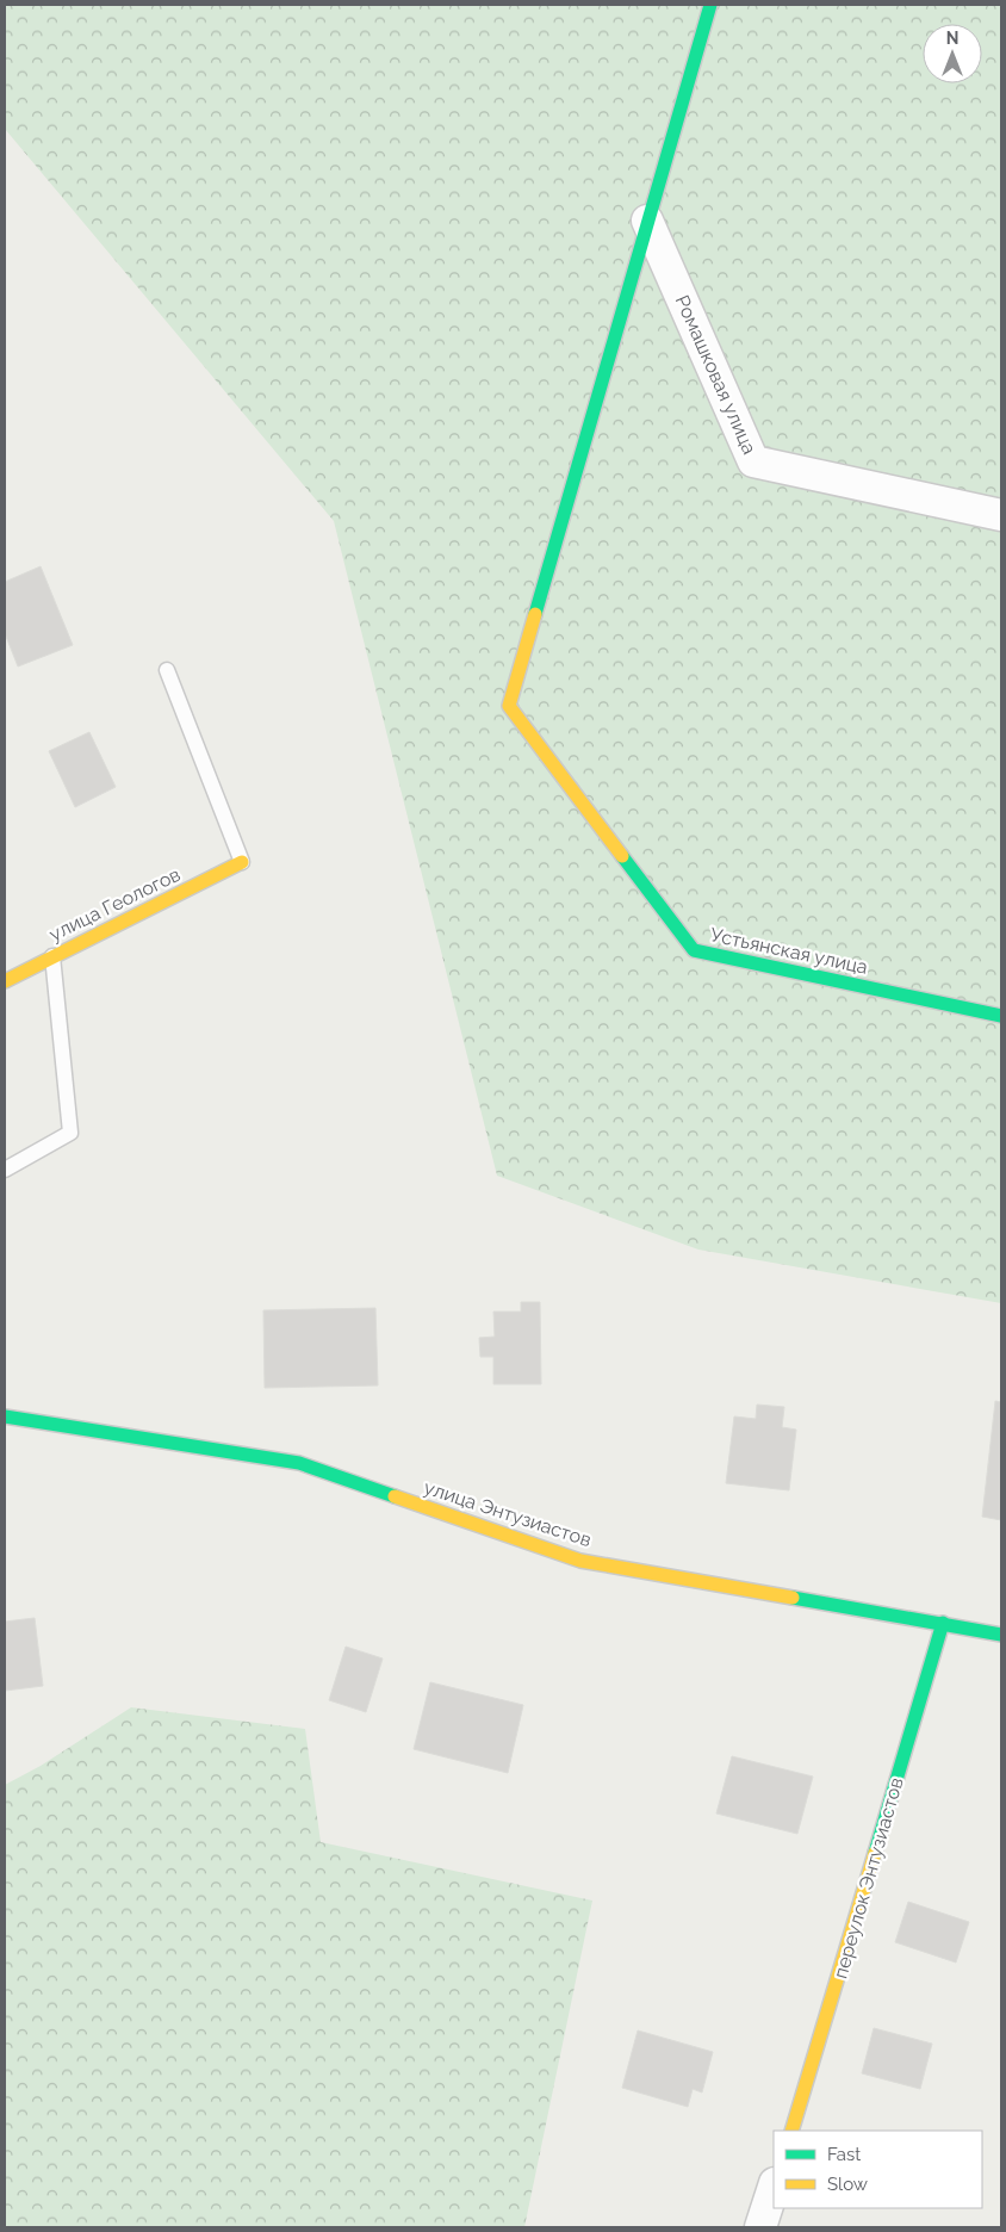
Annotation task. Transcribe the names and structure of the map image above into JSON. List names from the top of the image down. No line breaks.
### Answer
{"streets":{"street":["Ромашковая улица","улица Геологов","Устьянская улица","улица Энтузиастов","переулок Энтузиастов"]},"crossings":[["Ромашковая улица","Устьянская улица"],["улица Энтузиастов","переулок Энтузиастов"]],"legend":["Fast","Slow"],"north":"top"}
